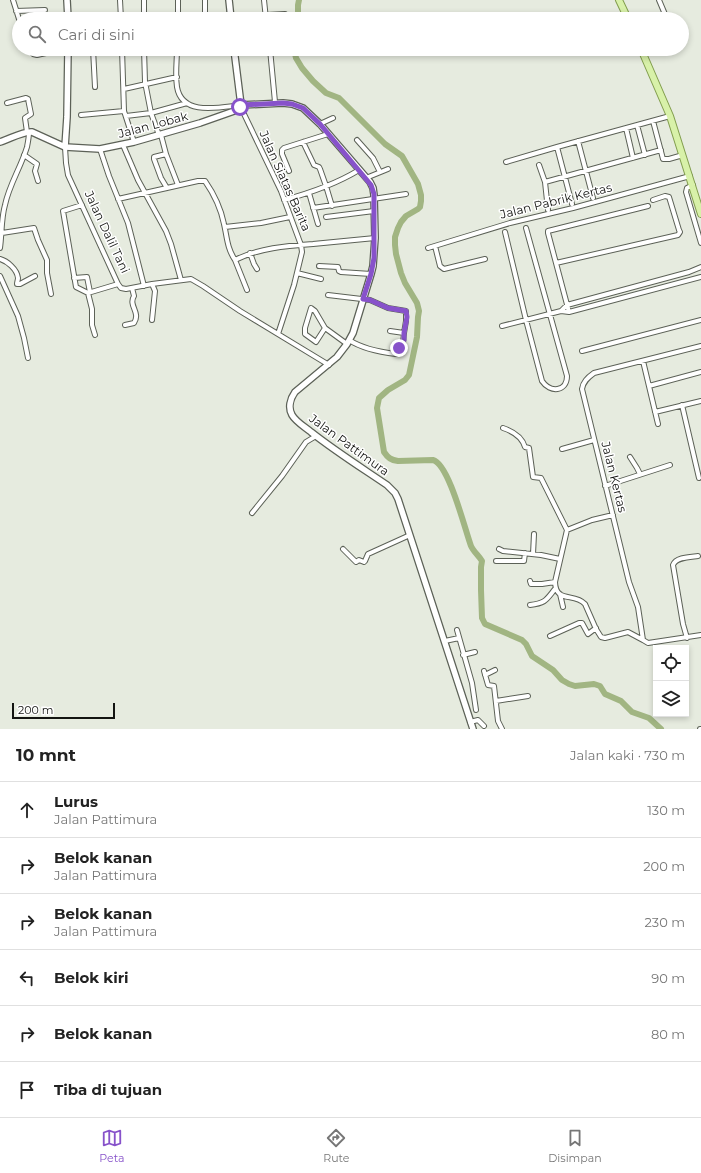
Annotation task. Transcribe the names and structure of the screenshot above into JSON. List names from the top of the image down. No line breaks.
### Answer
{"streets":{"street":["Jalan Lobak","Jalan Siatas Barita","Jalan Pabrik Kertas","Jalan Dalil Tani","Jalan Pattimura","Jalan Kertas"]},"crossings":[["Jalan Lobak","Jalan Siatas Barita"],["Jalan Lobak","Jalan Dalil Tani"],["Jalan Lobak","Jalan Pattimura"],["Jalan Siatas Barita","Jalan Dalil Tani"],["Jalan Siatas Barita","Jalan Pattimura"],["Jalan Dalil Tani","Jalan Pattimura"]],"scale_bar":"200 m","page":{"search":"Cari di sini","scale":"200 m","heading":["10 mnt","Jalan kaki · 730 m"],"list":[["Lurus","Jalan Pattimura","130 m"],["Belok kanan","Jalan Pattimura","200 m"],["Belok kanan","Jalan Pattimura","230 m"],["Belok kiri","90 m"],["Belok kanan","80 m"],"Tiba di tujuan"],"nav":["Peta","Rute","Disimpan"]}}
